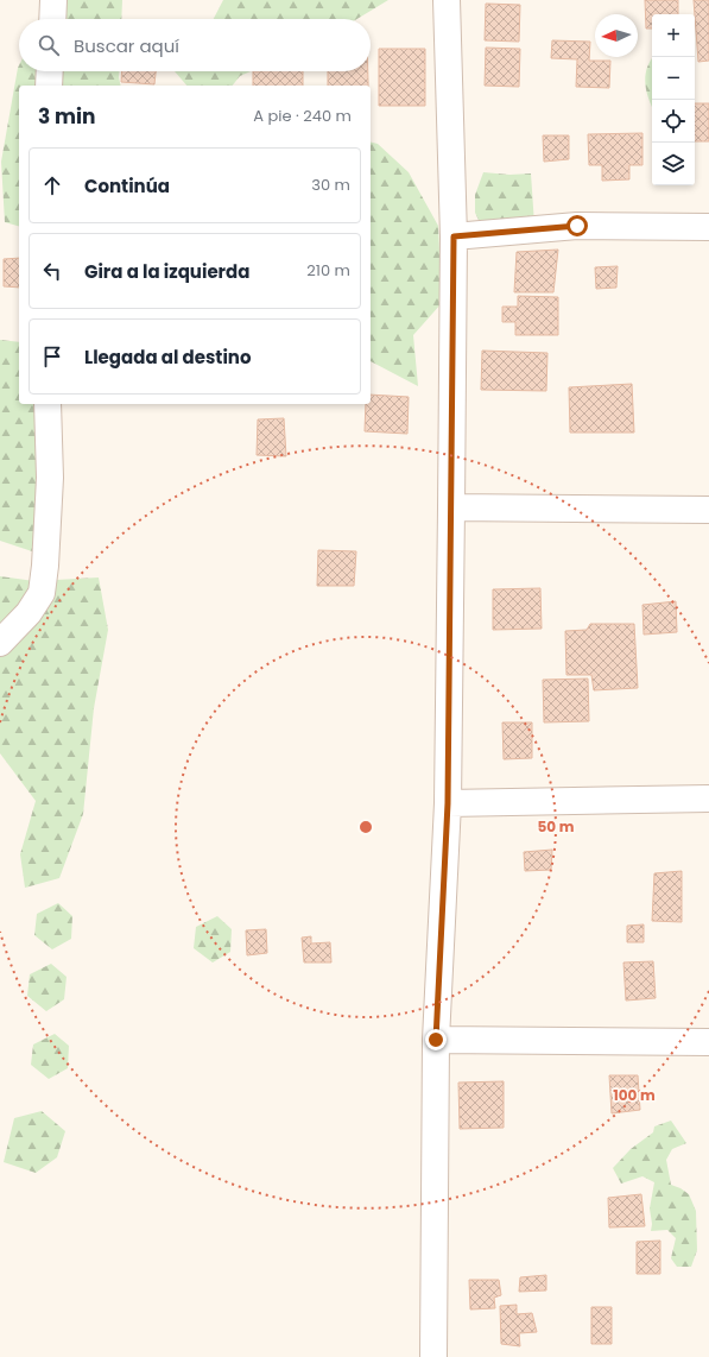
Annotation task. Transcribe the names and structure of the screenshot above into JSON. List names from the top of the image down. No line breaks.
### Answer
{"north":"left","page":{"map_buttons":["+","−"],"search":"Buscar aquí","heading":["3 min","A pie · 240 m"],"list":[["Continúa","30 m"],["Gira a la izquierda","210 m"],"Llegada al destino"]},"rings":["50 m","100 m"]}
